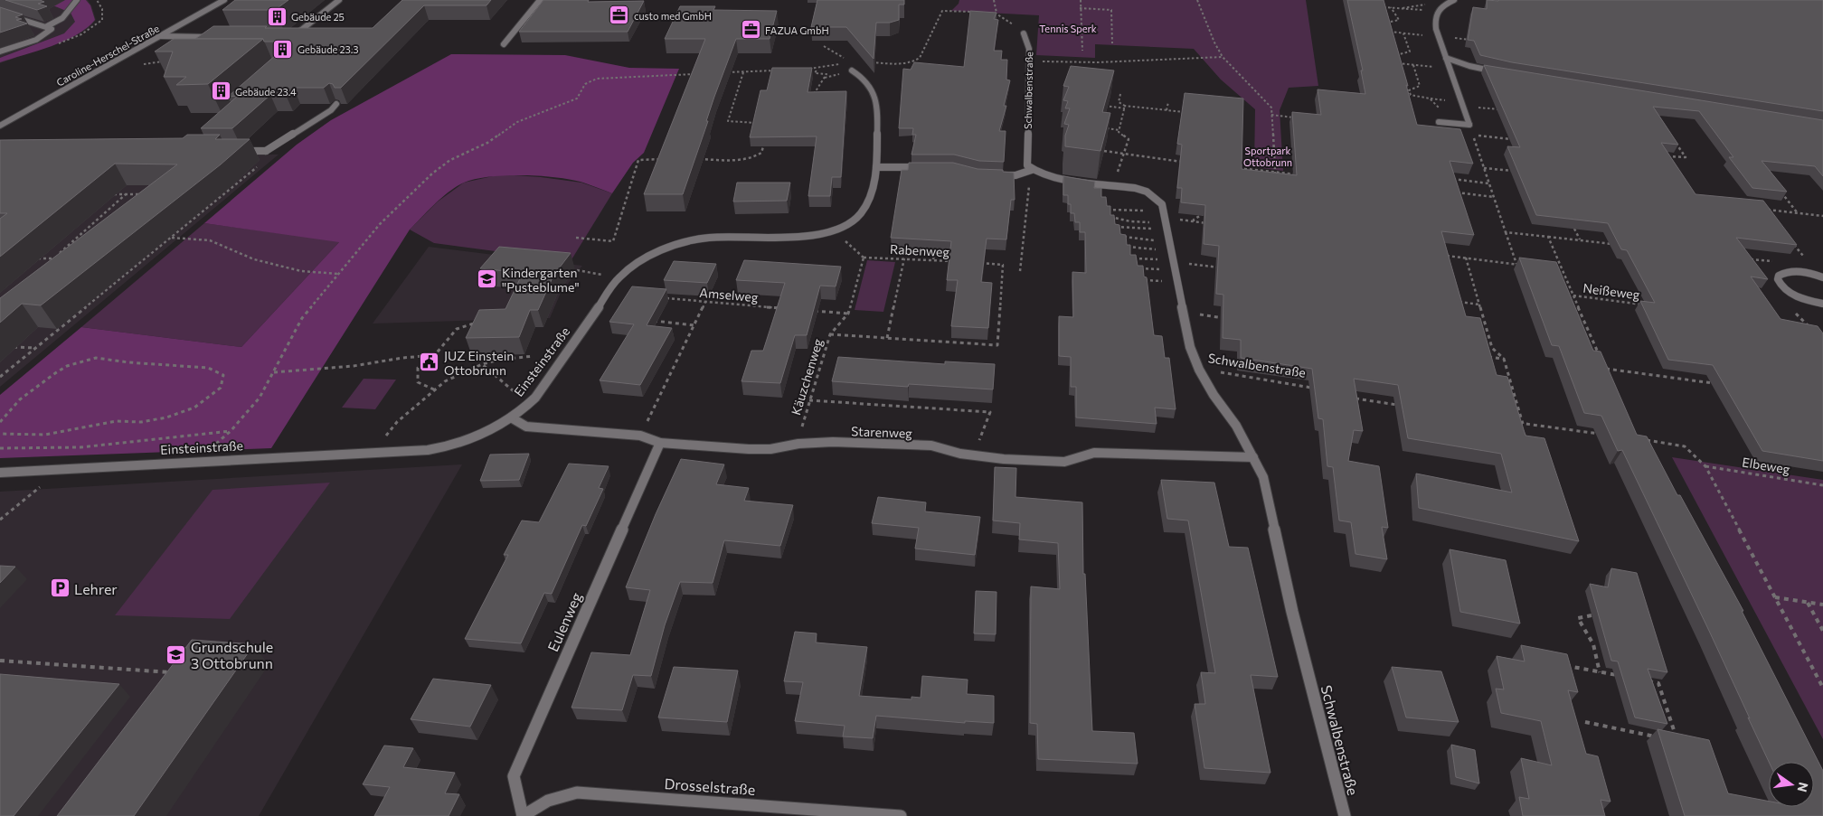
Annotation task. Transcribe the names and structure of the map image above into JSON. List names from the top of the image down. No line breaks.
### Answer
{"streets":{"street":["Caroline-Herschel-Straße","Schwalbenstraße","Einsteinstraße","Starenweg","Eulenweg","Drosselstraße"],"path":["Rabenweg","Neißeweg","Amselweg","Käuzchenweg","Elbeweg"]},"crossings":[["Schwalbenstraße","Starenweg"],["Rabenweg","Käuzchenweg"],["Einsteinstraße","Starenweg"],["Käuzchenweg","Starenweg"],["Starenweg","Eulenweg"],["Eulenweg","Drosselstraße"]],"parks":["Tennis Sperk","Sportpark Ottobrunn"],"places":{"office":["custo med GmbH","FAZUA GmbH"],"building":["Gebäude 25","Gebäude 23.3","Gebäude 23.4"],"school or university":["Kindergarten \"Pusteblume\"","Grundschule 3 Ottobrunn"],"public building":["JUZ Einstein Ottobrunn"],"parking":["Lehrer"]},"north":"right"}
